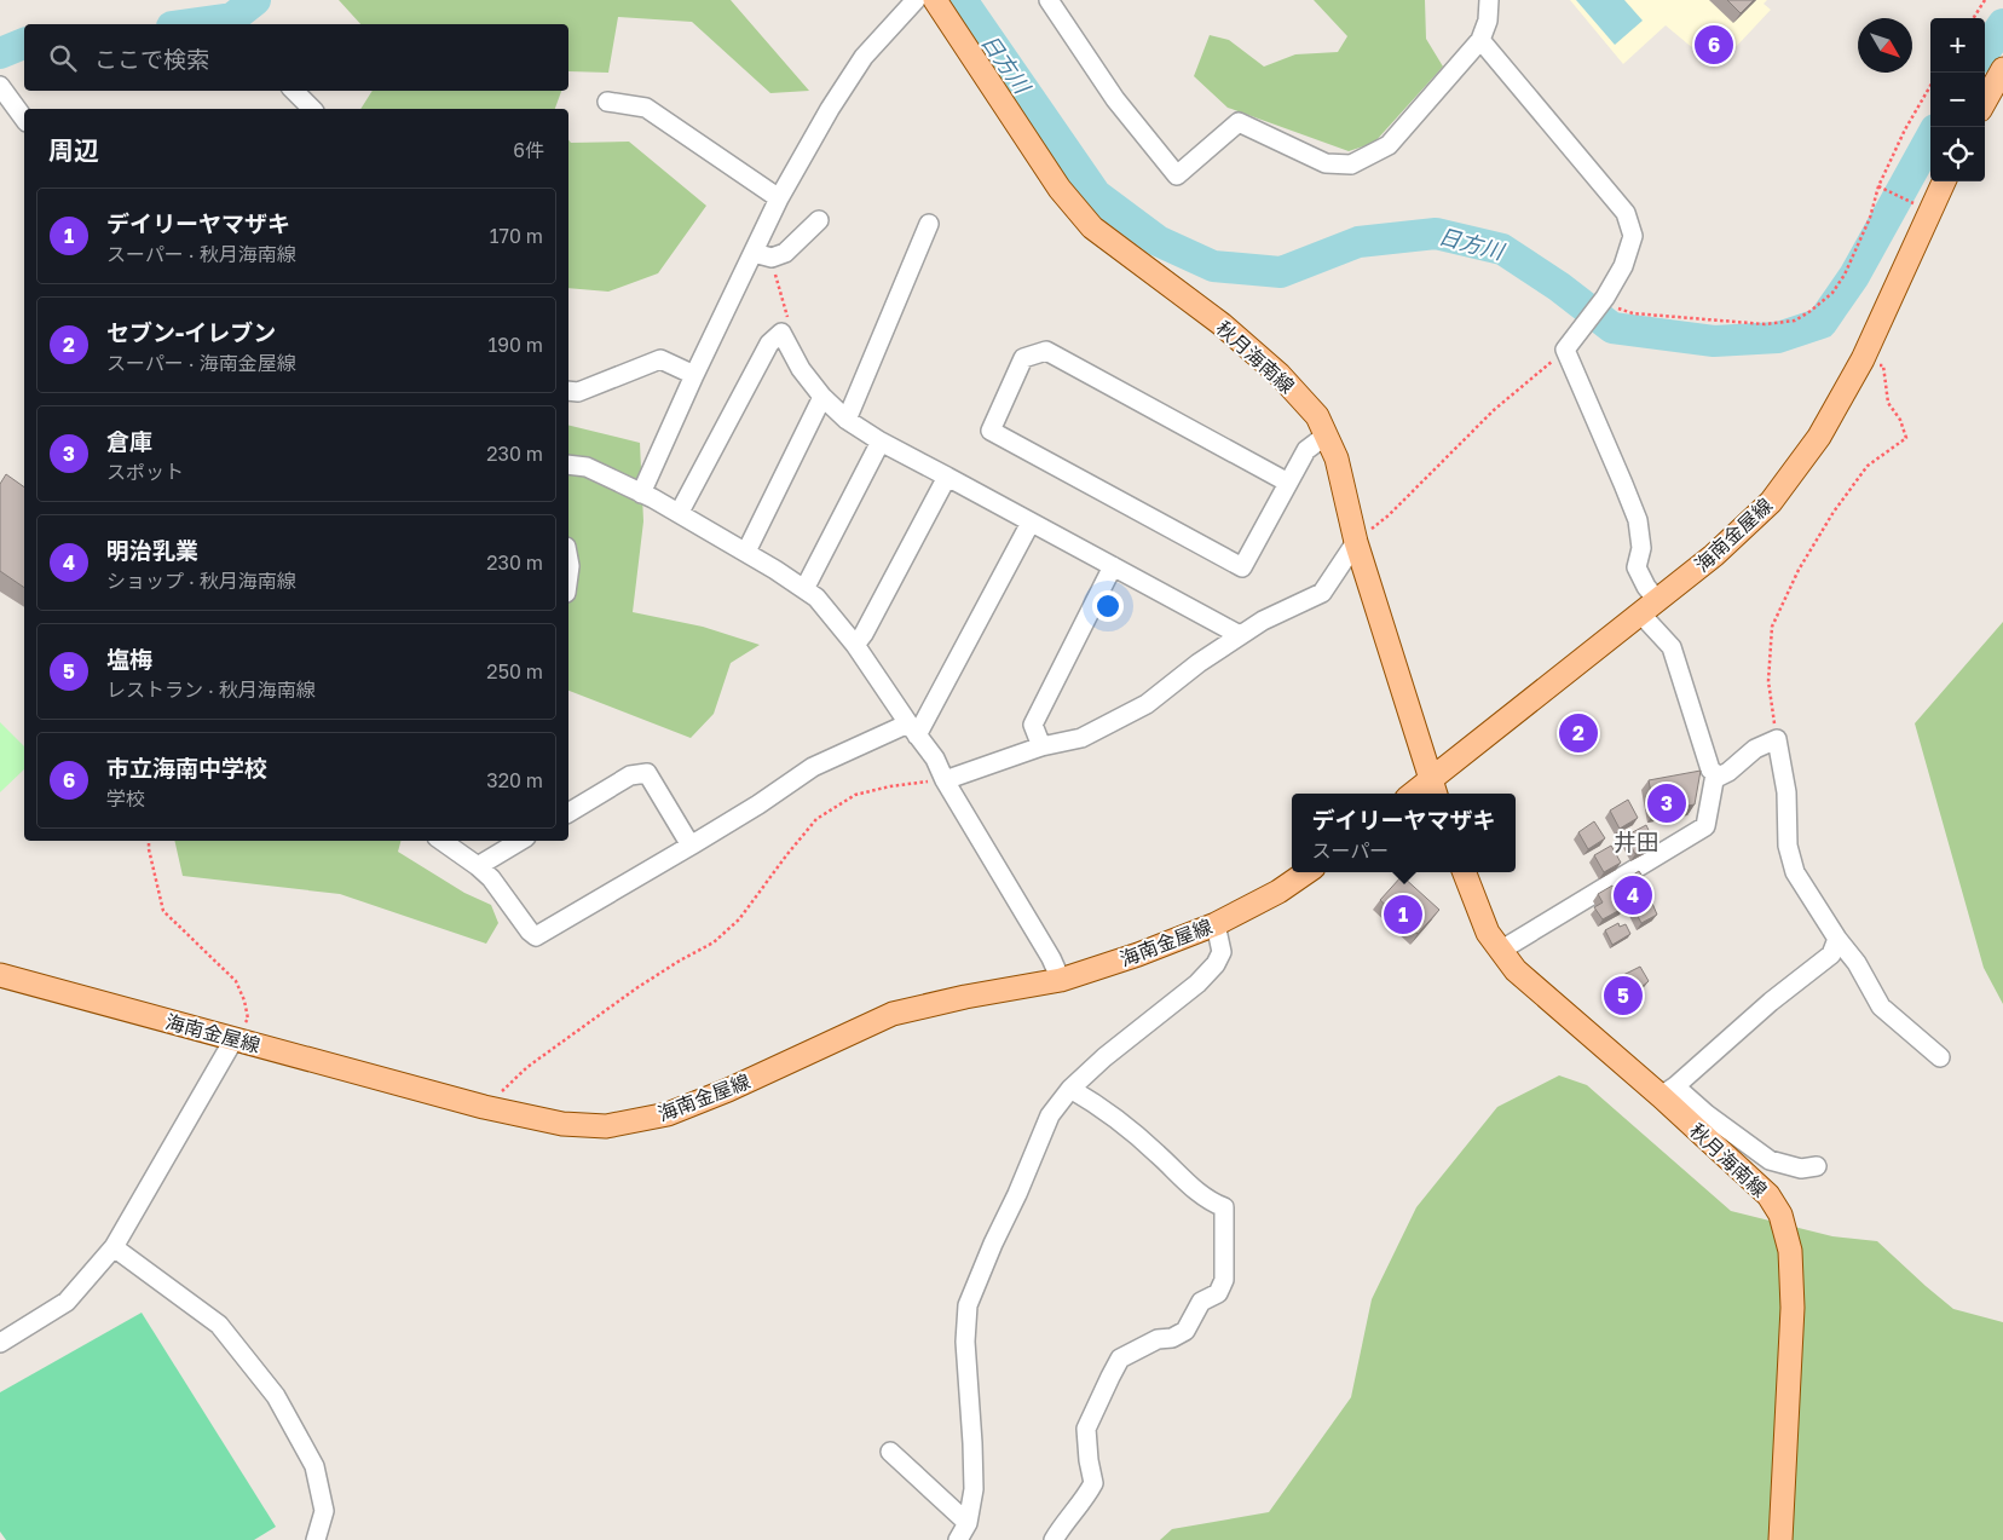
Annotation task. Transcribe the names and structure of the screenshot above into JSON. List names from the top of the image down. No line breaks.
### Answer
{"streets":{"main road":["秋月海南線","海南金屋線"]},"crossings":[["秋月海南線","海南金屋線"]],"districts":["井田"],"water":["日方川"],"north":"bottom right","page":{"map_buttons":["+","−"],"pins":["6","2","3","4","1","5"],"search":"ここで検索","heading":["周辺","6件"],"list":[{"mark":"1","name":"デイリーヤマザキ","note":"スーパー · 秋月海南線","value":"170 m"},{"mark":"2","name":"セブン-イレブン","note":"スーパー · 海南金屋線","value":"190 m"},{"mark":"3","name":"倉庫","note":"スポット","value":"230 m"},{"mark":"4","name":"明治乳業","note":"ショップ · 秋月海南線","value":"230 m"},{"mark":"5","name":"塩梅","note":"レストラン · 秋月海南線","value":"250 m"},{"mark":"6","name":"市立海南中学校","note":"学校","value":"320 m"}],"popup":["デイリーヤマザキ","スーパー"]}}
